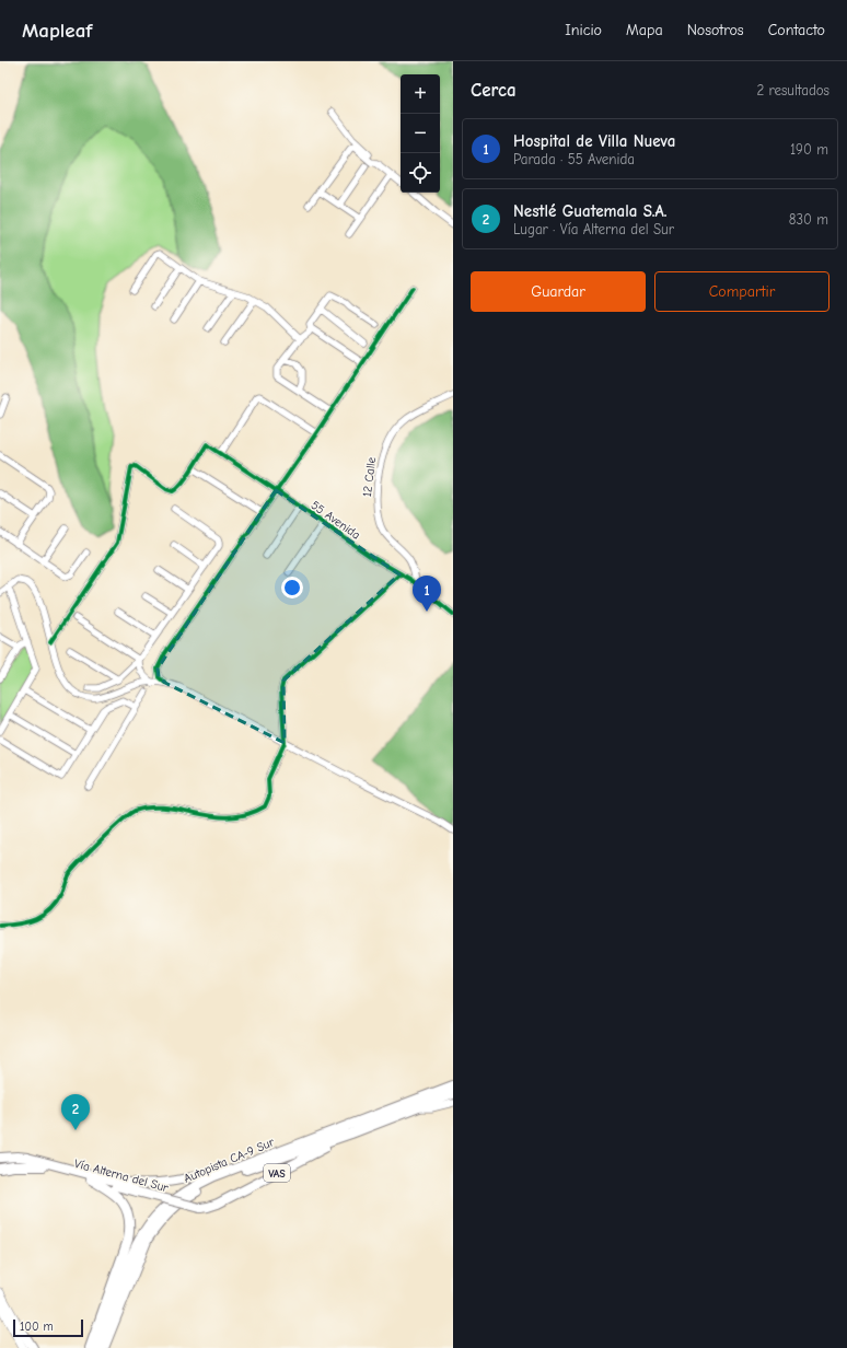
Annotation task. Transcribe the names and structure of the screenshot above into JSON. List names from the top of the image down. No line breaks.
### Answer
{"streets":{"highway":["Autopista CA-9 Sur","VAS","Vía Alterna del Sur"],"street":["12 Calle","55 Avenida"]},"crossings":[["12 Calle","55 Avenida"],["Autopista CA-9 Sur","Vía Alterna del Sur"]],"scale_bar":"100 m","page":{"header":"Mapleaf","nav":["Inicio","Mapa","Nosotros","Contacto"],"heading":["Cerca","2 resultados"],"map_buttons":["+","−"],"list":[{"mark":"1","name":"Hospital de Villa Nueva","note":"Parada · 55 Avenida","value":"190 m"},{"mark":"2","name":"Nestlé Guatemala S.A.","note":"Lugar · Vía Alterna del Sur","value":"830 m"}],"buttons":["Guardar","Compartir"],"pins":["1","2"],"scale":"100 m"}}
